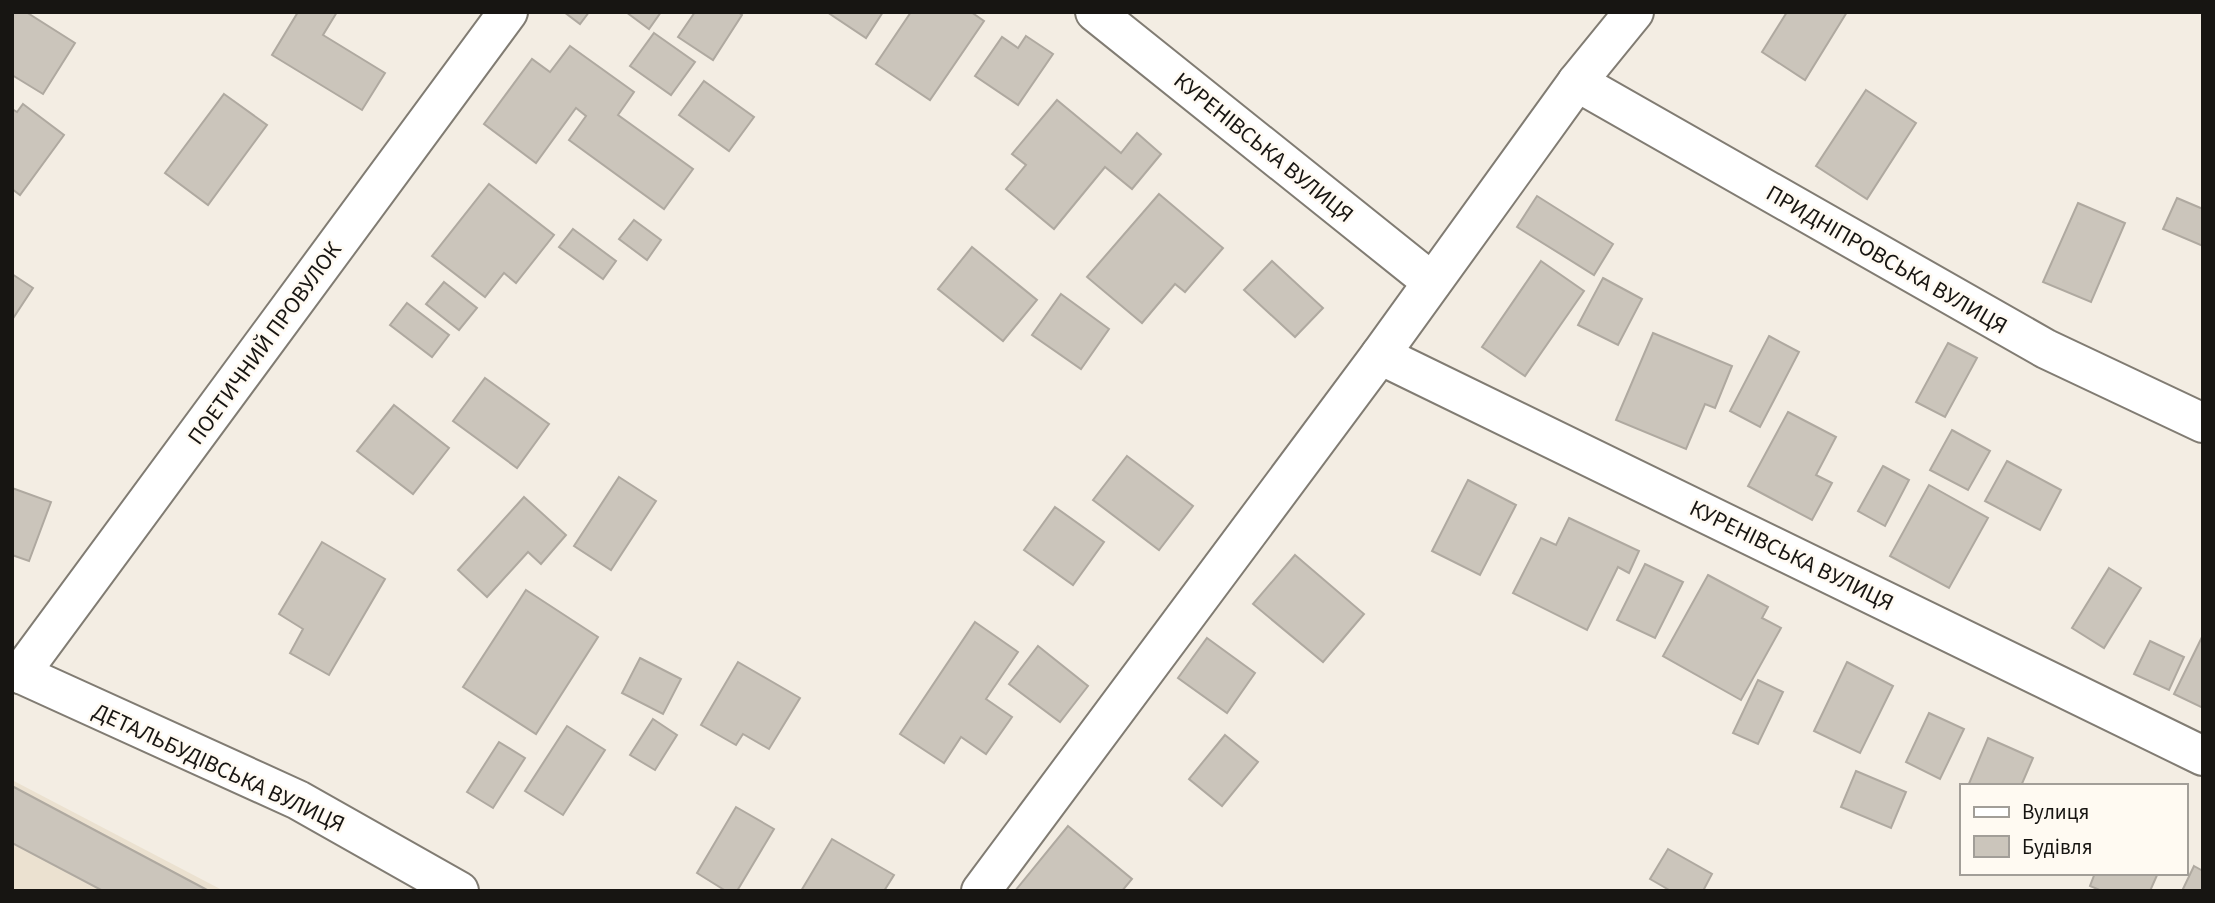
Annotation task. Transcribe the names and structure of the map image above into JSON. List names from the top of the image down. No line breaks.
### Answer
{"streets":{"street":["КУРЕНІВСЬКА ВУЛИЦЯ","ПРИДНІПРОВСЬКА ВУЛИЦЯ","ПОЕТИЧНИЙ ПРОВУЛОК","ДЕТАЛЬБУДІВСЬКА ВУЛИЦЯ"]},"crossings":[["ПОЕТИЧНИЙ ПРОВУЛОК","ДЕТАЛЬБУДІВСЬКА ВУЛИЦЯ"]],"legend":["Вулиця","Будівля"]}
